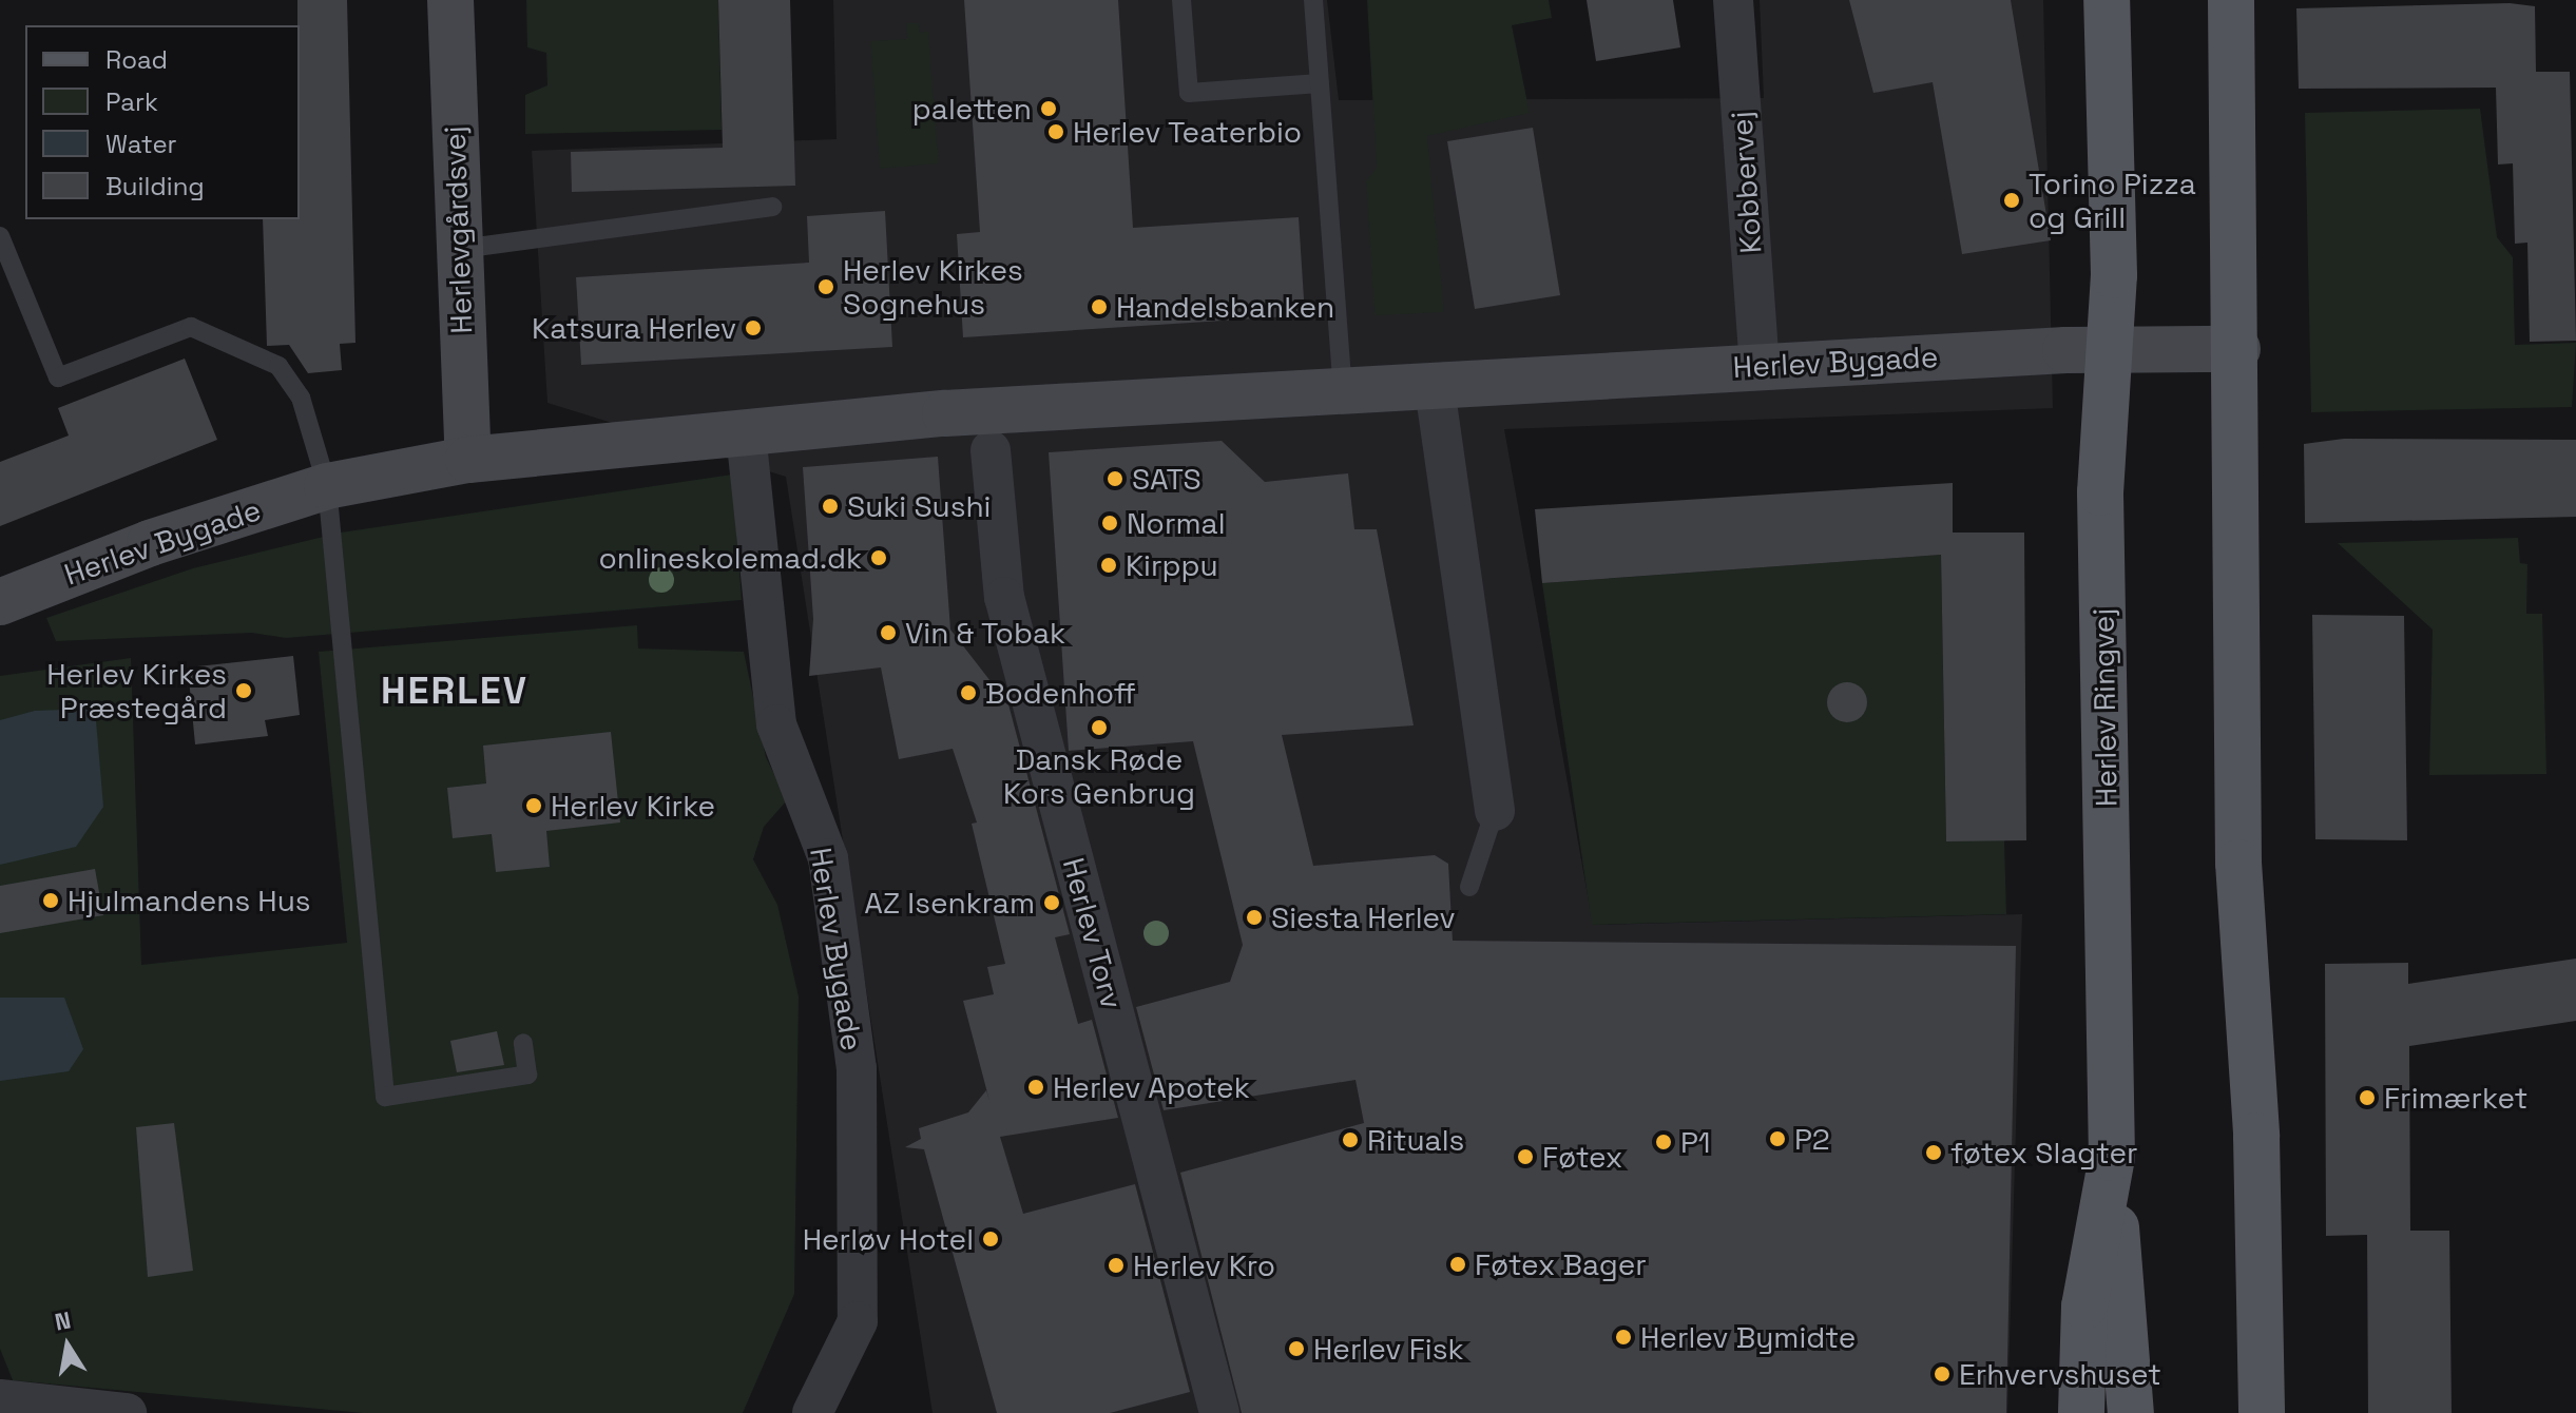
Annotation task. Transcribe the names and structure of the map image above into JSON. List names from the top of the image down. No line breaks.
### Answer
{"streets":{"main road":["Herlev Ringvej"],"street":["Kobbervej","Herlevgårdsvej","Herlev Bygade","Herlev Torv"]},"crossings":[["Kobbervej","Herlev Bygade"],["Herlevgårdsvej","Herlev Bygade"],["Herlev Bygade","Herlev Ringvej"]],"districts":["HERLEV"],"places":["paletten","Herlev Teaterbio","Torino Pizza og Grill","Herlev Kirkes Sognehus","Handelsbanken","Katsura Herlev","SATS","Suki Sushi","Normal","onlineskolemad.dk","Kirppu","Vin & Tobak","Herlev Kirkes Præstegård","Bodenhoff","Dansk Røde Kors Genbrug","Herlev Kirke","Hjulmandens Hus","AZ Isenkram","Siesta Herlev","Herlev Apotek","Frimærket","P2","Rituals","P1","føtex Slagter","Føtex","Herløv Hotel","Føtex Bager","Herlev Kro","Herlev Bymidte","Herlev Fisk","Erhvervshuset"],"legend":["Road","Park","Water","Building"],"north":"top"}
